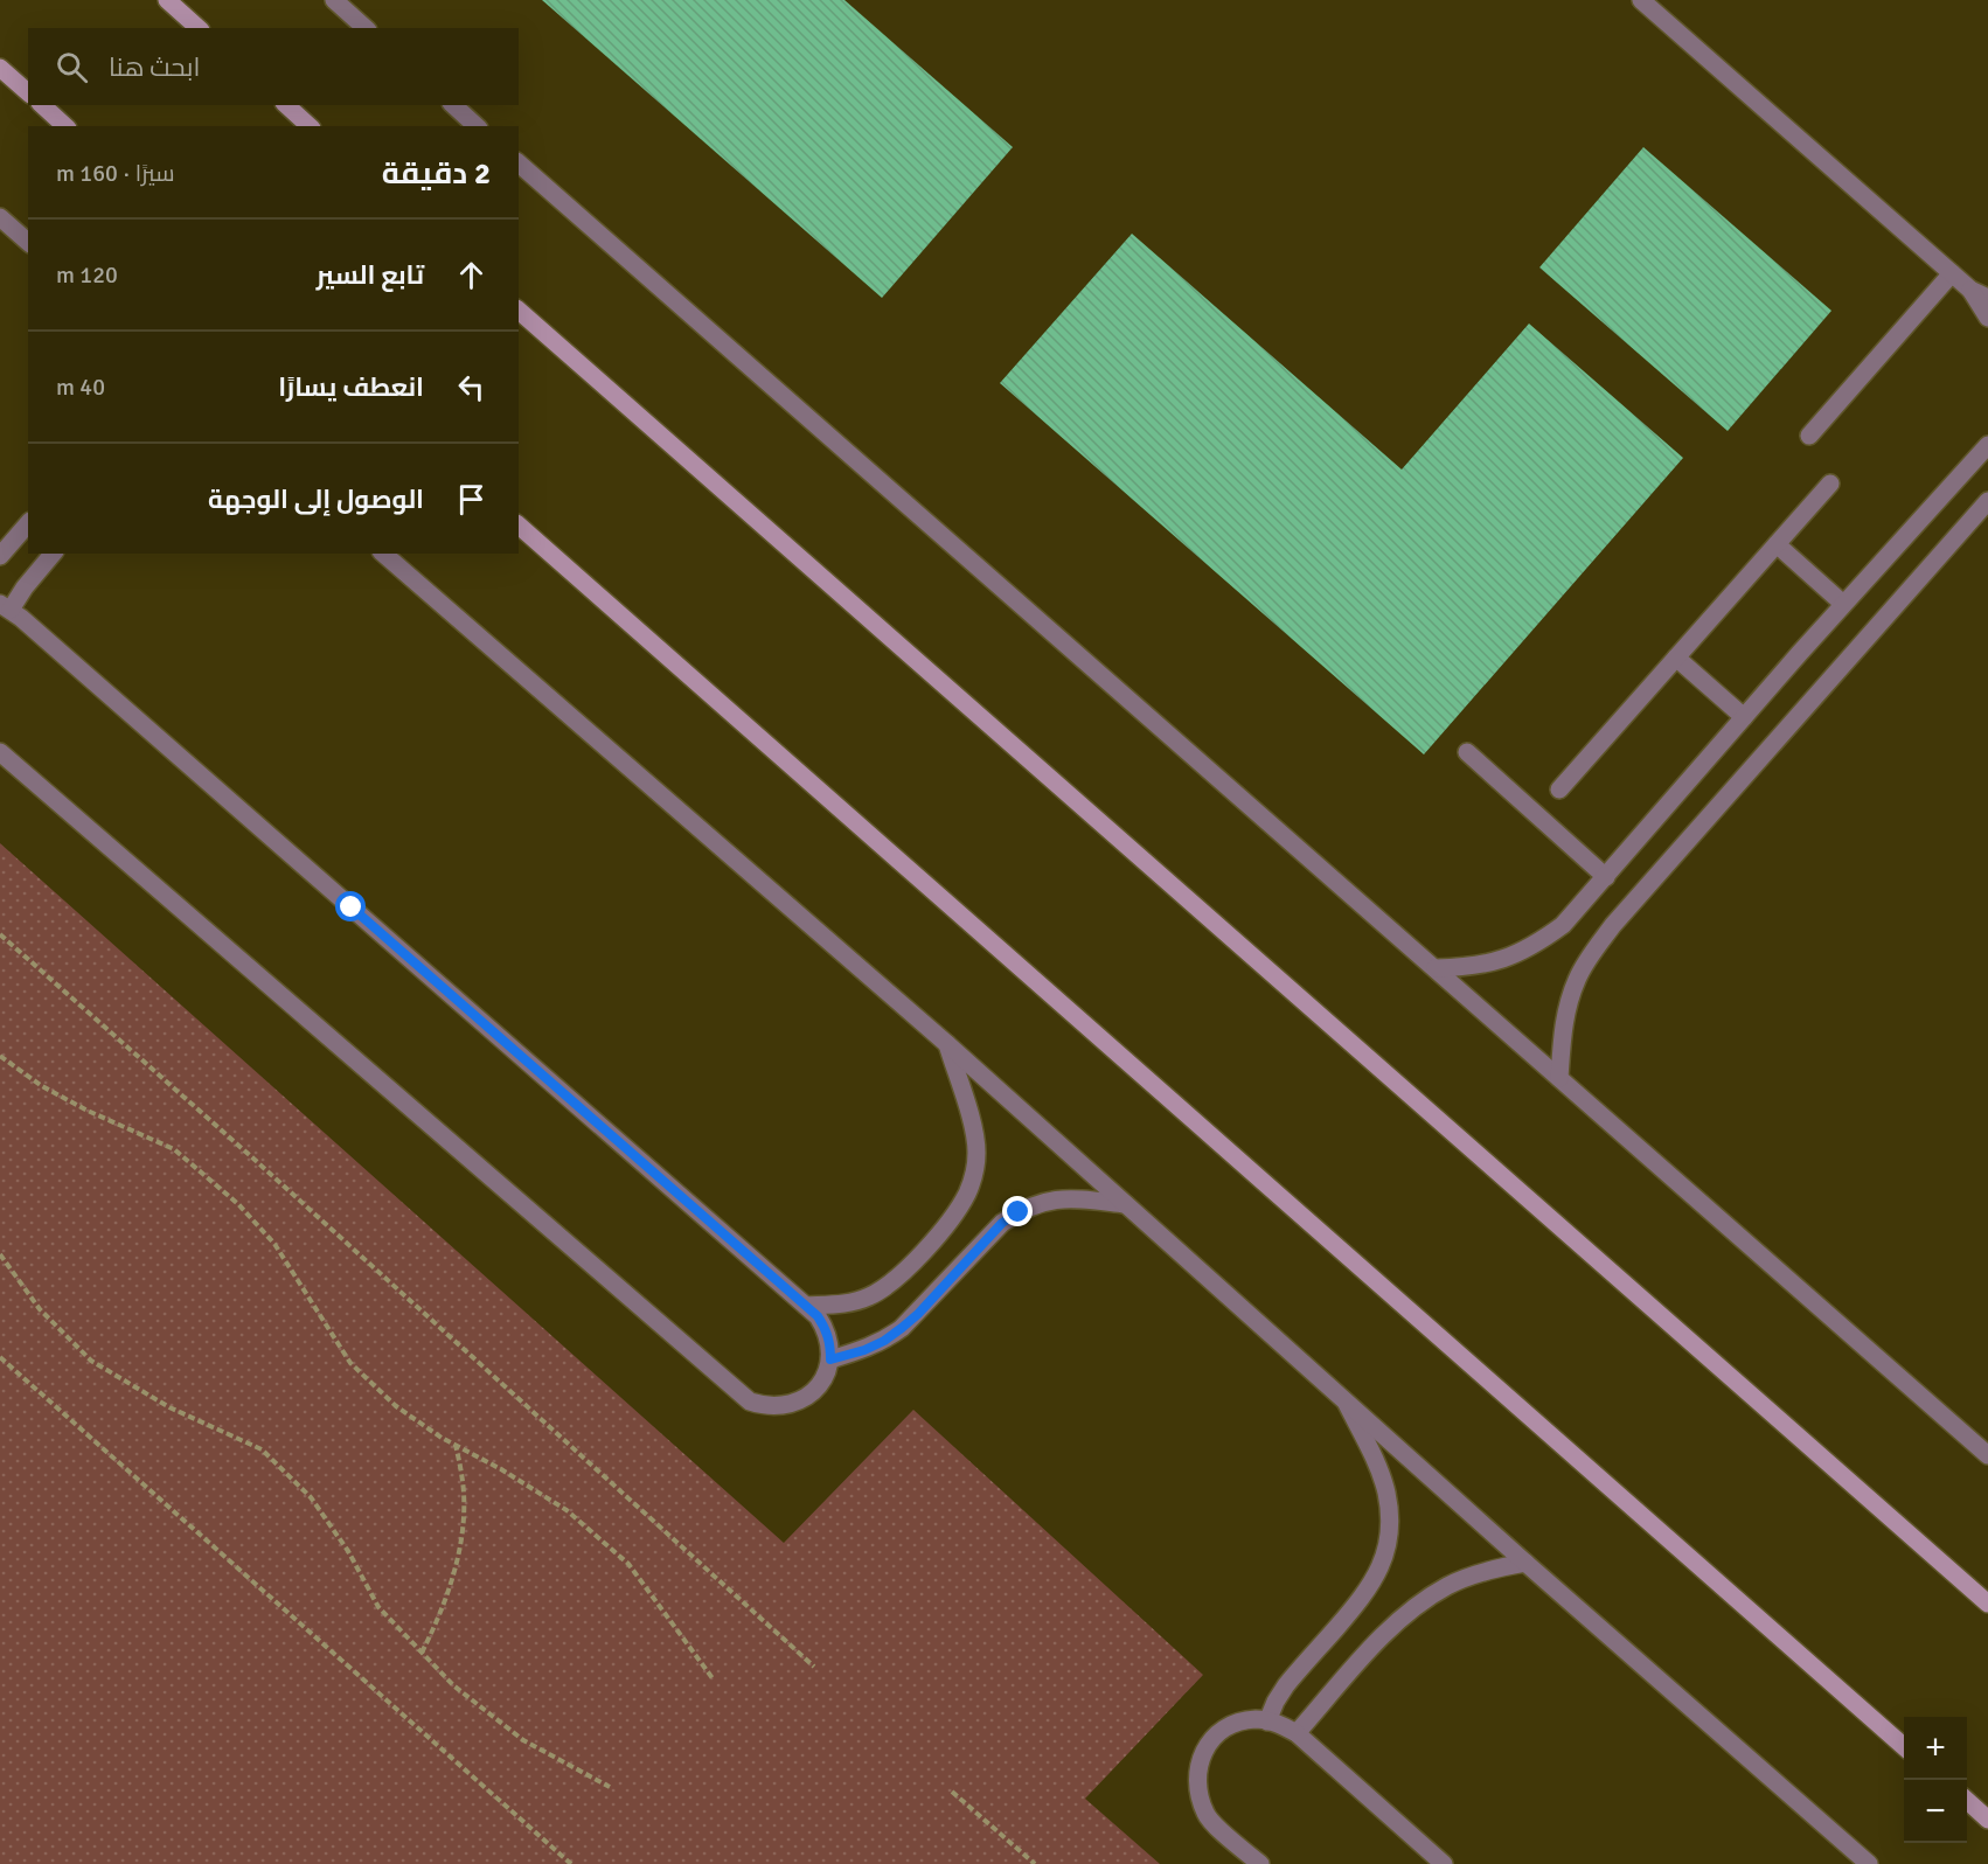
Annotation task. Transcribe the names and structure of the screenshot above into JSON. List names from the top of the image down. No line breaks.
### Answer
{"page":{"search":"ابحث هنا","heading":["2 دقيقة","سيرًا · 160 m"],"list":[["تابع السير","120 m"],["انعطف يسارًا","40 m"],"الوصول إلى الوجهة"],"map_buttons":["+","−"]}}
